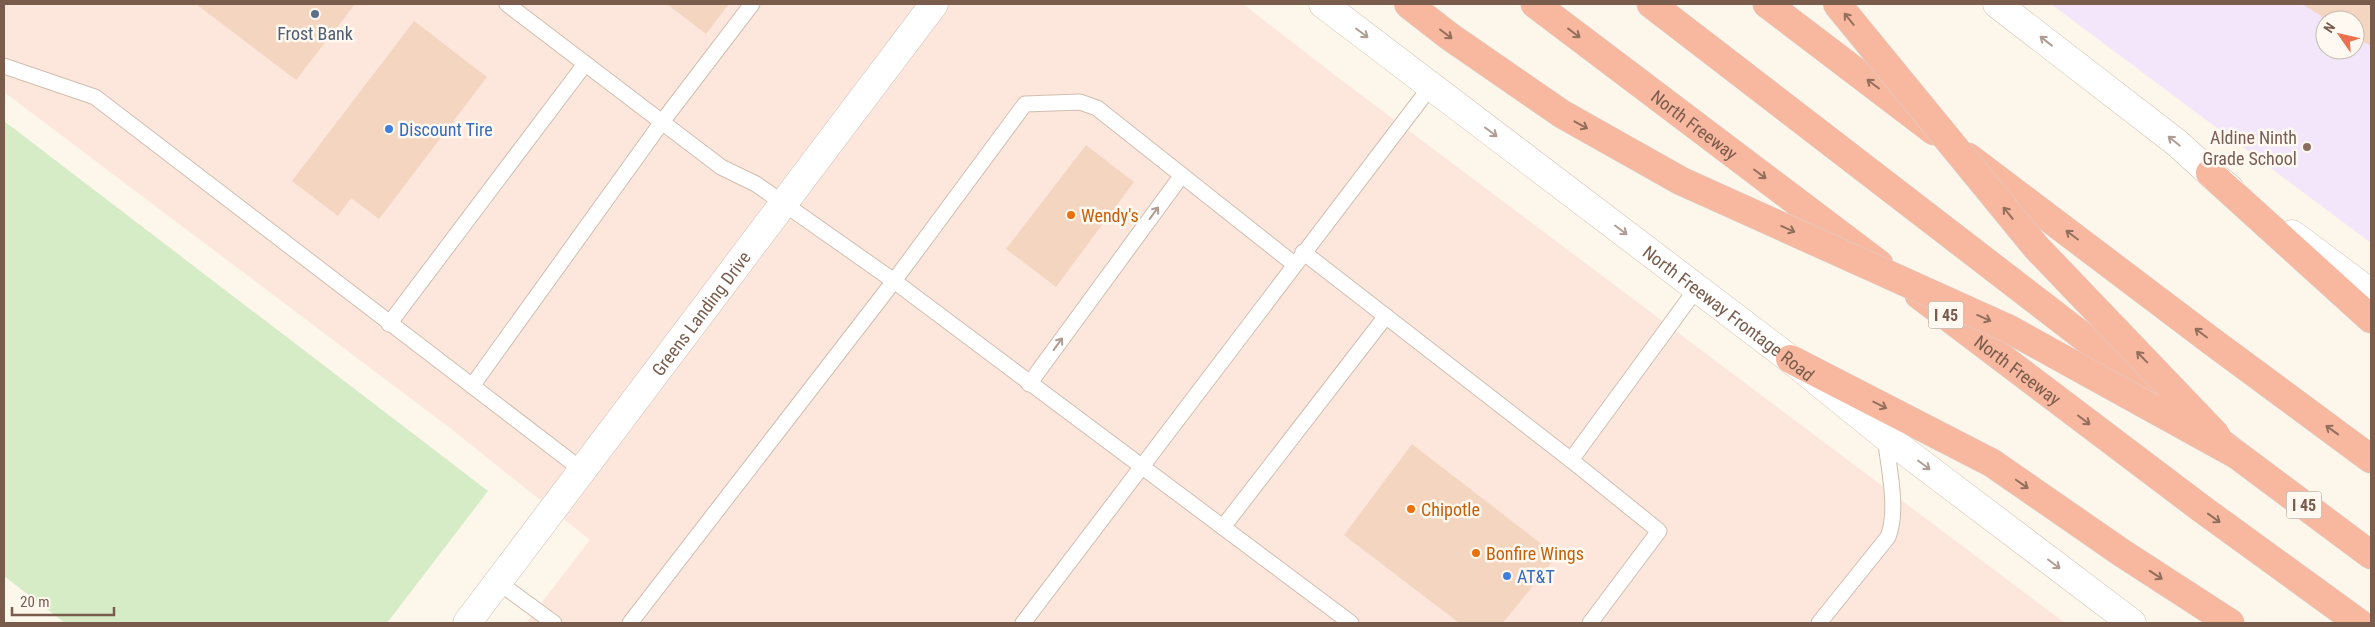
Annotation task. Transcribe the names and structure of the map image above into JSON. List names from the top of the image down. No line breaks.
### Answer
{"streets":{"highway":["North Freeway","I 45"],"main road":["North Freeway Frontage Road","Greens Landing Drive"]},"one_way":["North Freeway Frontage Road"],"places":["Frost Bank","Discount Tire","Aldine Ninth Grade School","Wendy's","Chipotle","Bonfire Wings","AT&T"],"scale_bar":"20 m","north":"top left"}
